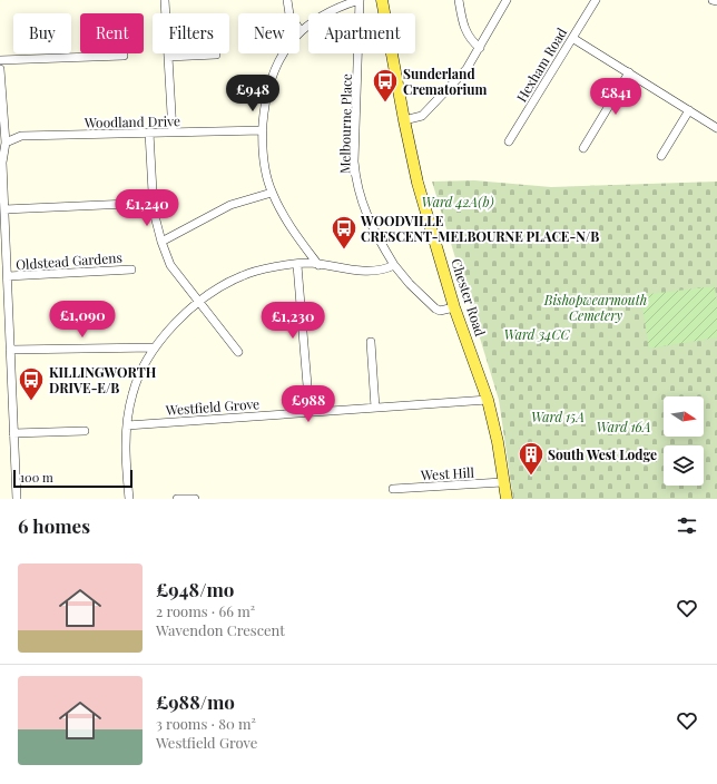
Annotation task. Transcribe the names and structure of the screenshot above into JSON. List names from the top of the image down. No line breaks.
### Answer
{"streets":{"main road":["Chester Road"],"street":["Hexham Road","Woodland Drive","Melbourne Place","Oldstead Gardens","Westfield Grove","West Hill"]},"crossings":[["Melbourne Place","Chester Road"],["Chester Road","Westfield Grove"],["Chester Road","West Hill"]],"parks":["Ward 42A(b)","Bishopwearmouth Cemetery","Ward 34CC","Ward 15A","Ward 16A"],"places":{"bus stop":["Sunderland Crematorium","WOODVILLE CRESCENT-MELBOURNE PLACE-N/B","KILLINGWORTH DRIVE-E/B"],"building":["South West Lodge"]},"scale_bar":"100 m","north":"right","page":{"chip":["Buy","Rent","Filters","New","Apartment"],"price":["£948","£841","£1,240","£1,090","£1,230","£988"],"scale":"100 m","heading":"6 homes","list":[{"name":"£948/mo","note":"2 rooms · 66 m² · Wavendon Crescent"},{"name":"£988/mo","note":"3 rooms · 80 m² · Westfield Grove"}]}}
